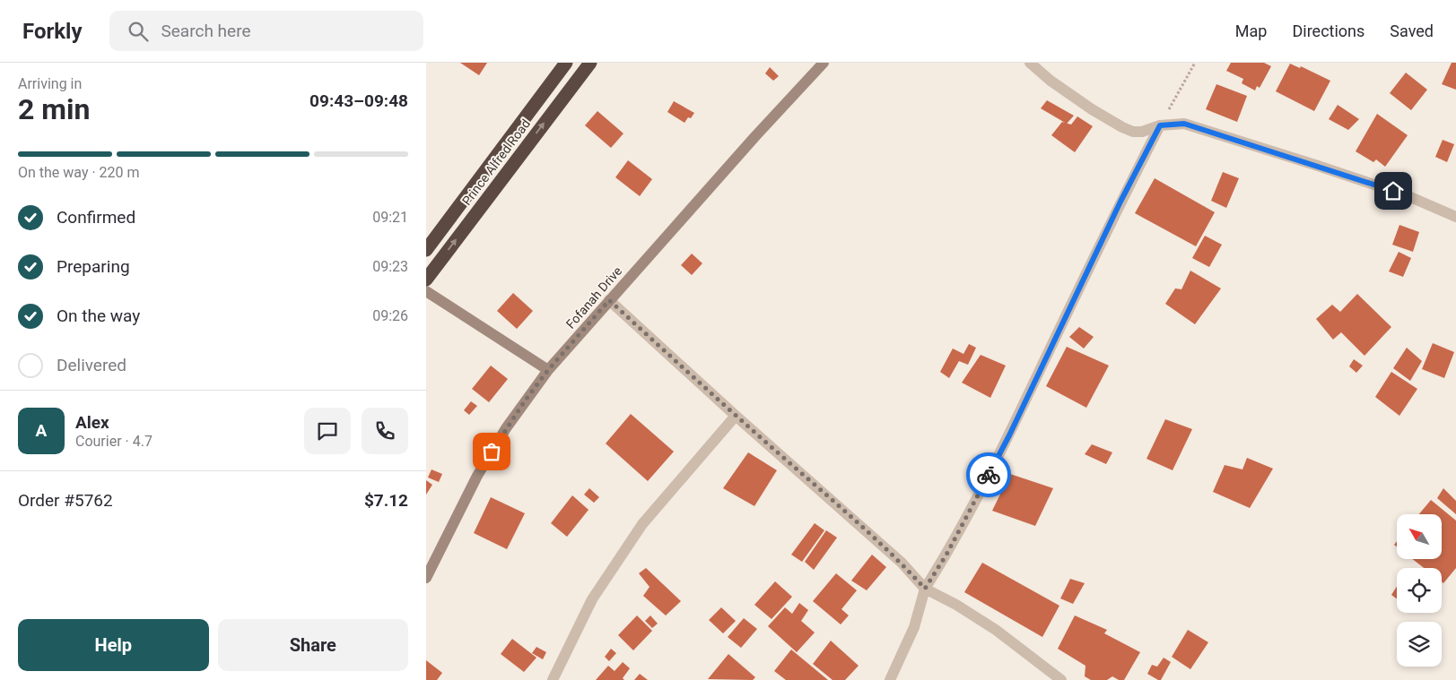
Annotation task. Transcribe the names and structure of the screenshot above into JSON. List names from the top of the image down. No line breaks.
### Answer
{"streets":{"highway":["Prince Alfred Road"],"street":["Fofanah Drive"]},"north":"top left","page":{"header":"Forkly","search":"Search here","nav":["Map","Directions","Saved"],"heading":["2 min","Arriving in","09:43–09:48"],"panel":["Alex","Courier · 4.7","Order #5762","$7.12"],"bar":"On the way · 220 m","list":[["Confirmed","09:21"],["Preparing","09:23"],["On the way","09:26"],"Delivered"],"round":"A","buttons":["Help","Share"]}}
